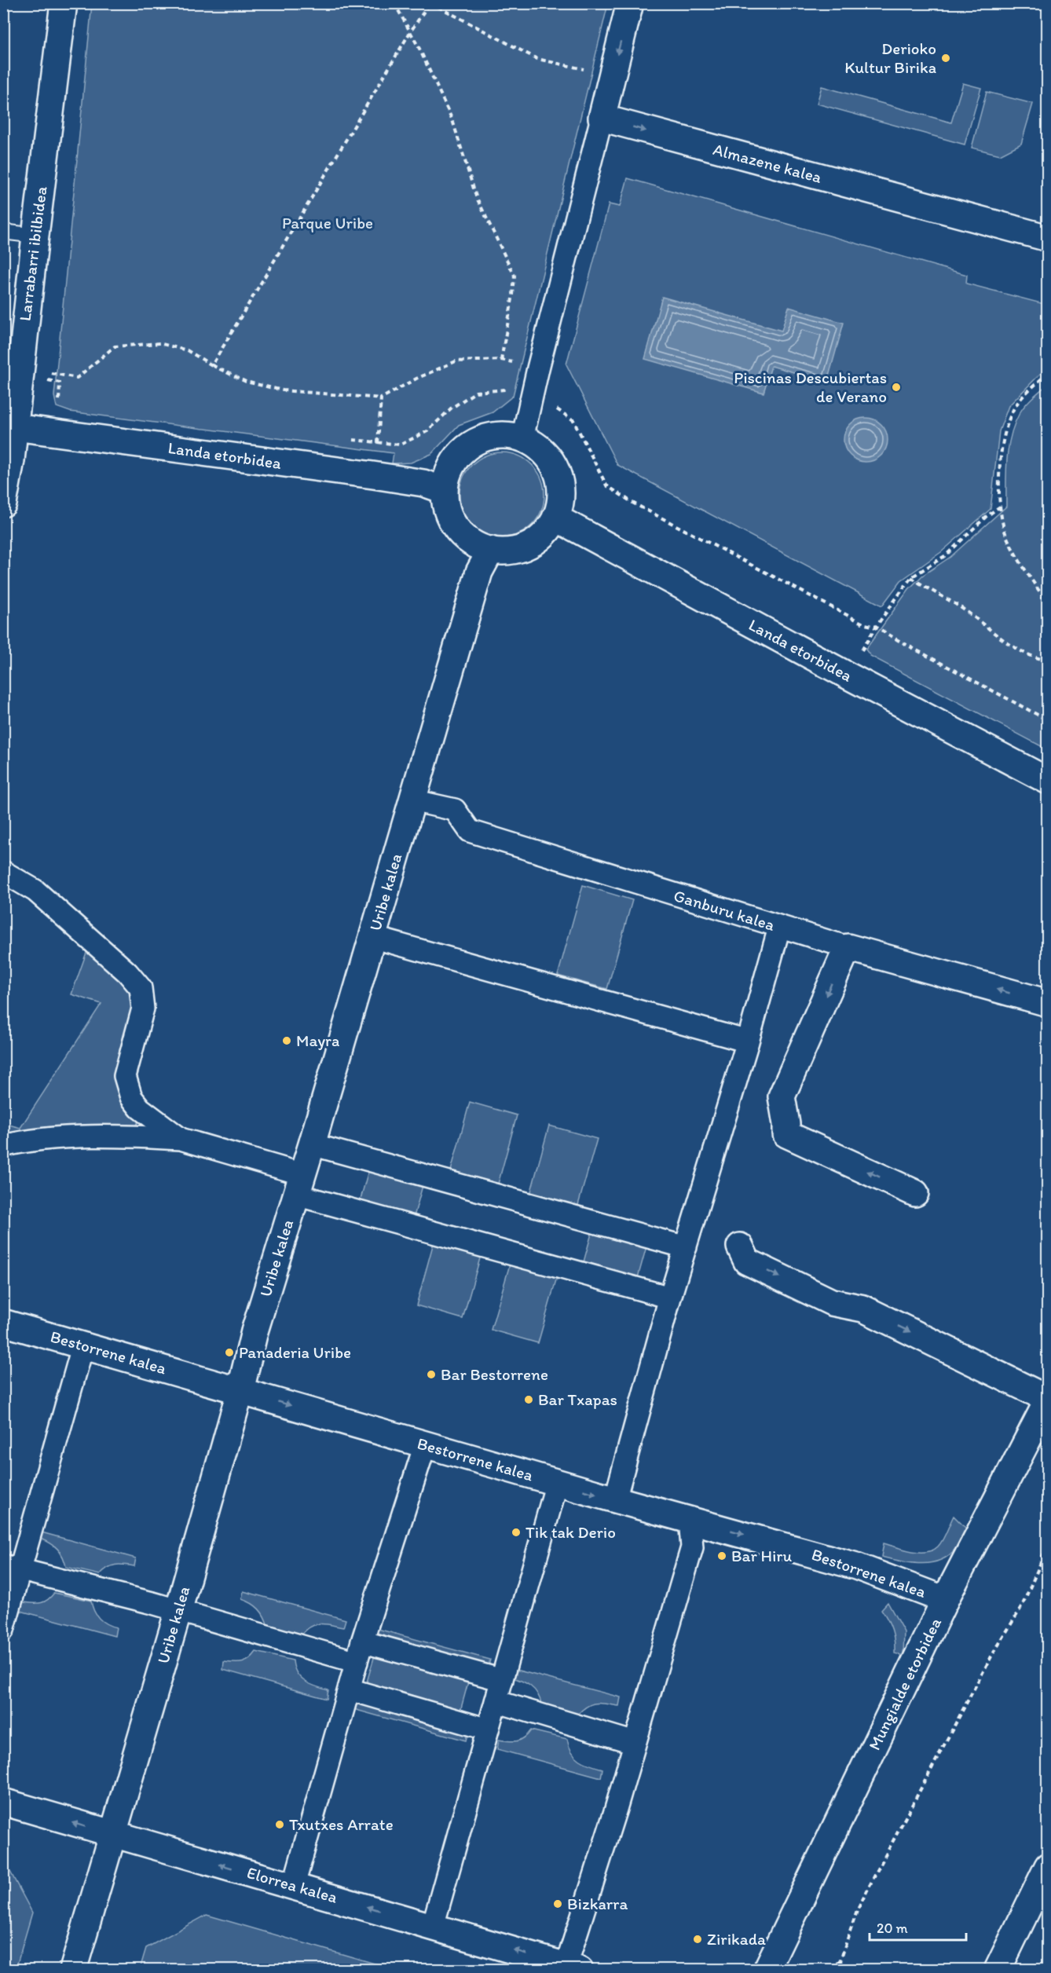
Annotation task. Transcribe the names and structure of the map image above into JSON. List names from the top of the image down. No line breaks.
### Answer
{"streets":{"street":["Almazene kalea","Larrabarri ibilbidea","Landa etorbidea","Uribe kalea","Ganburu kalea","Bestorrene kalea","Mungialde etorbidea","Elorrea kalea"]},"crossings":[["Larrabarri ibilbidea","Landa etorbidea"],["Landa etorbidea","Uribe kalea"],["Uribe kalea","Ganburu kalea"],["Uribe kalea","Bestorrene kalea"],["Uribe kalea","Elorrea kalea"],["Bestorrene kalea","Mungialde etorbidea"]],"one_way":["Almazene kalea"],"parks":["Parque Uribe"],"places":["Derioko Kultur Birika","Piscinas Descubiertas de Verano","Mayra","Panaderia Uribe","Bar Bestorrene","Bar Txapas","Tik tak Derio","Bar Hiru","Txutxes Arrate","Bizkarra","Zirikada"],"scale_bar":"20 m"}
